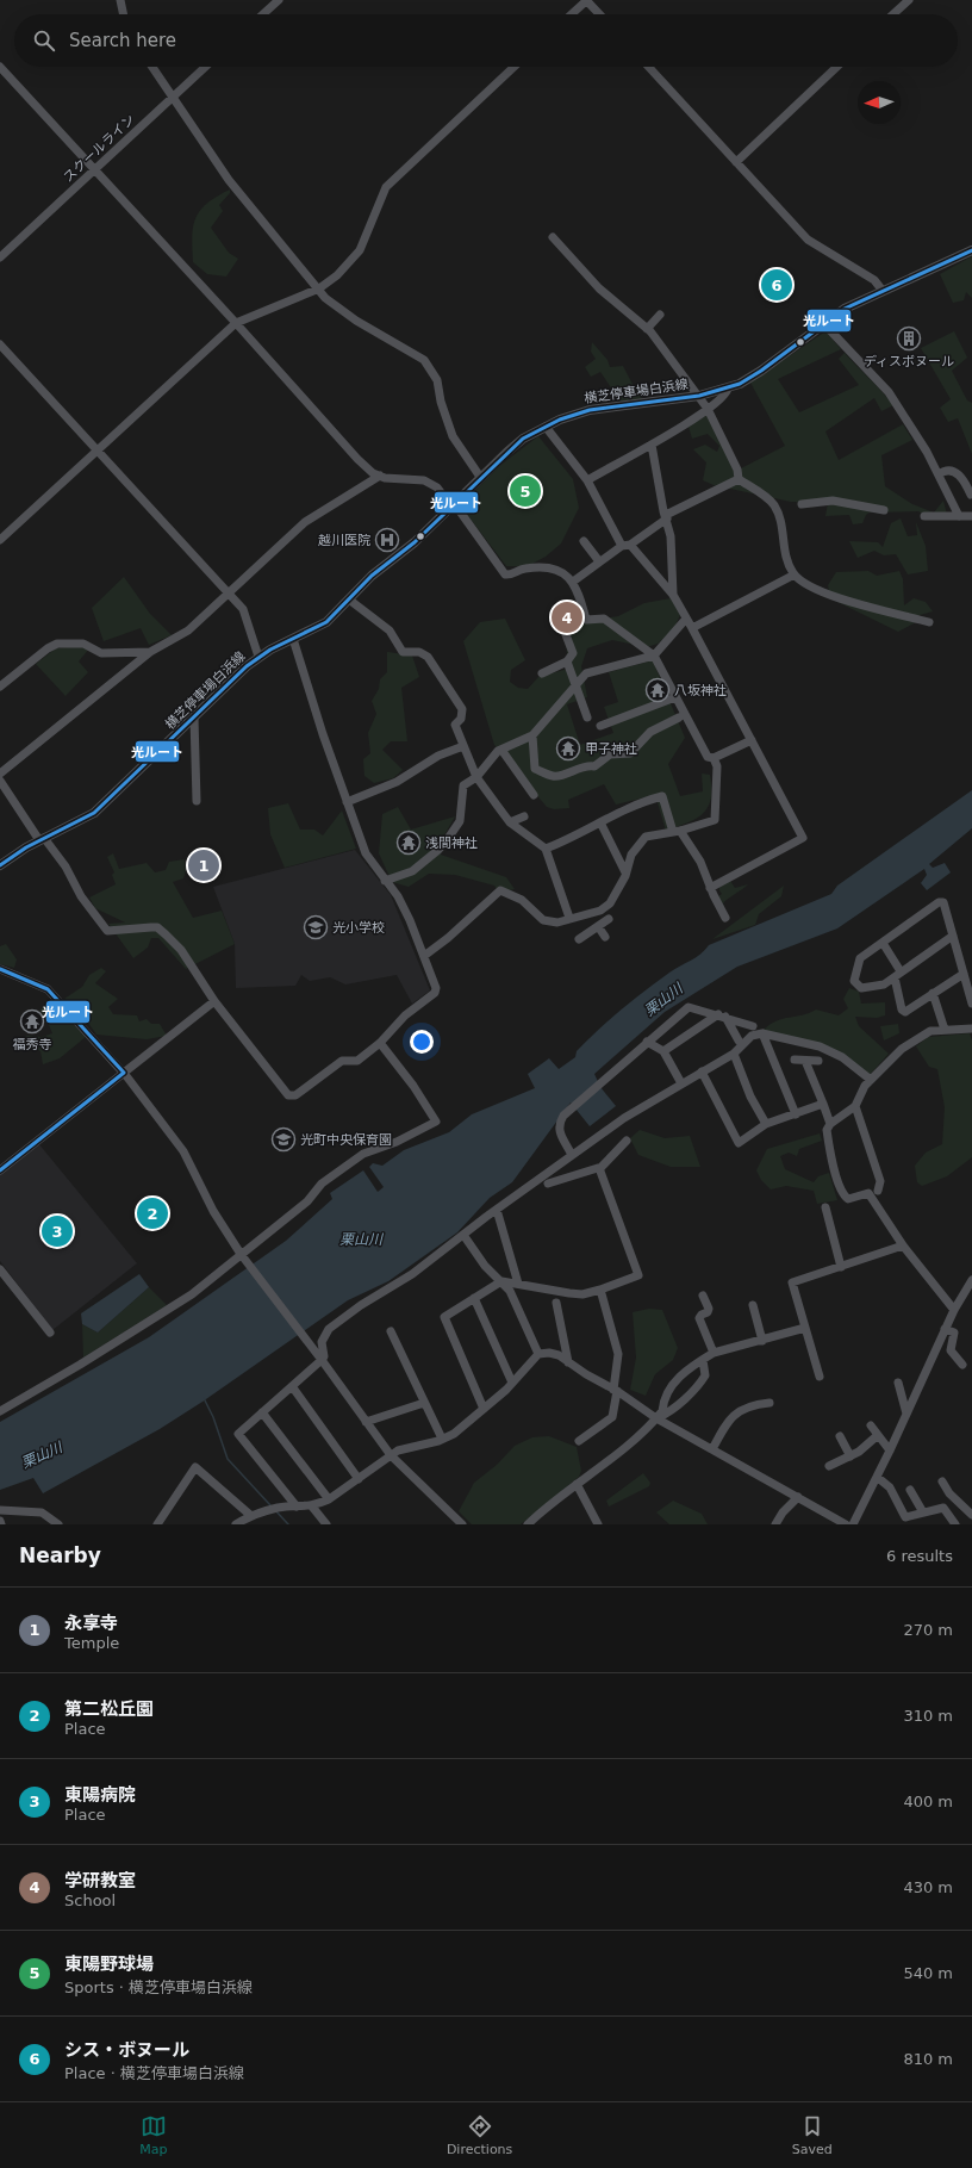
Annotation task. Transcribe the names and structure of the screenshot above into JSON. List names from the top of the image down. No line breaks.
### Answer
{"streets":{"main road":["横芝停車場白浜線"],"street":["スクールライン"]},"water":["栗山川"],"places":{"building":["ディスボヌール"],"hospital":["越川医院"],"temple":["八坂神社","甲子神社","浅間神社","福秀寺"],"school or university":["光小学校","光町中央保育園"]},"lines":["transit line 光ルート"],"north":"left","page":{"search":"Search here","pins":["6","5","4","1","2","3"],"heading":["Nearby","6 results"],"list":[{"mark":"1","name":"永享寺","note":"Temple","value":"270 m"},{"mark":"2","name":"第二松丘園","note":"Place","value":"310 m"},{"mark":"3","name":"東陽病院","note":"Place","value":"400 m"},{"mark":"4","name":"学研教室","note":"School","value":"430 m"},{"mark":"5","name":"東陽野球場","note":"Sports · 横芝停車場白浜線","value":"540 m"},{"mark":"6","name":"シス・ボヌール","note":"Place · 横芝停車場白浜線","value":"810 m"}],"nav":["Map","Directions","Saved"]}}
